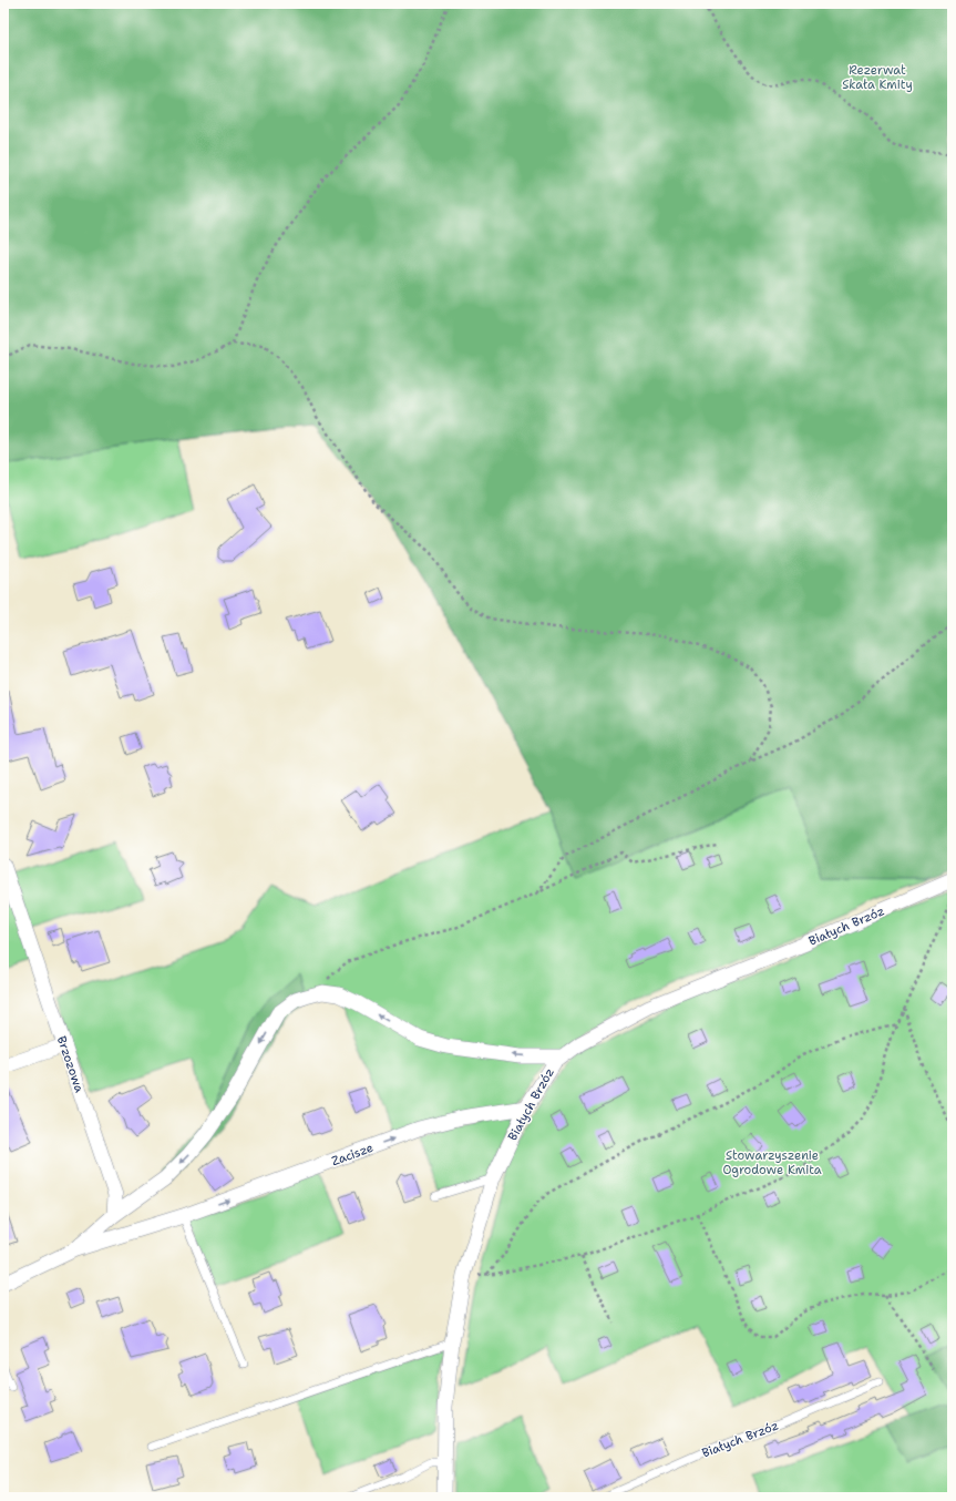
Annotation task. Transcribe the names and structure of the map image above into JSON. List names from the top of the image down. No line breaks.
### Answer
{"streets":{"street":["Białych Brzóz","Brzozowa","Zacisze"]},"crossings":[["Białych Brzóz","Zacisze"]],"one_way":["Zacisze"],"parks":["Rezerwat Skała Kmity","Stowarzyszenie Ogrodowe Kmita"]}
